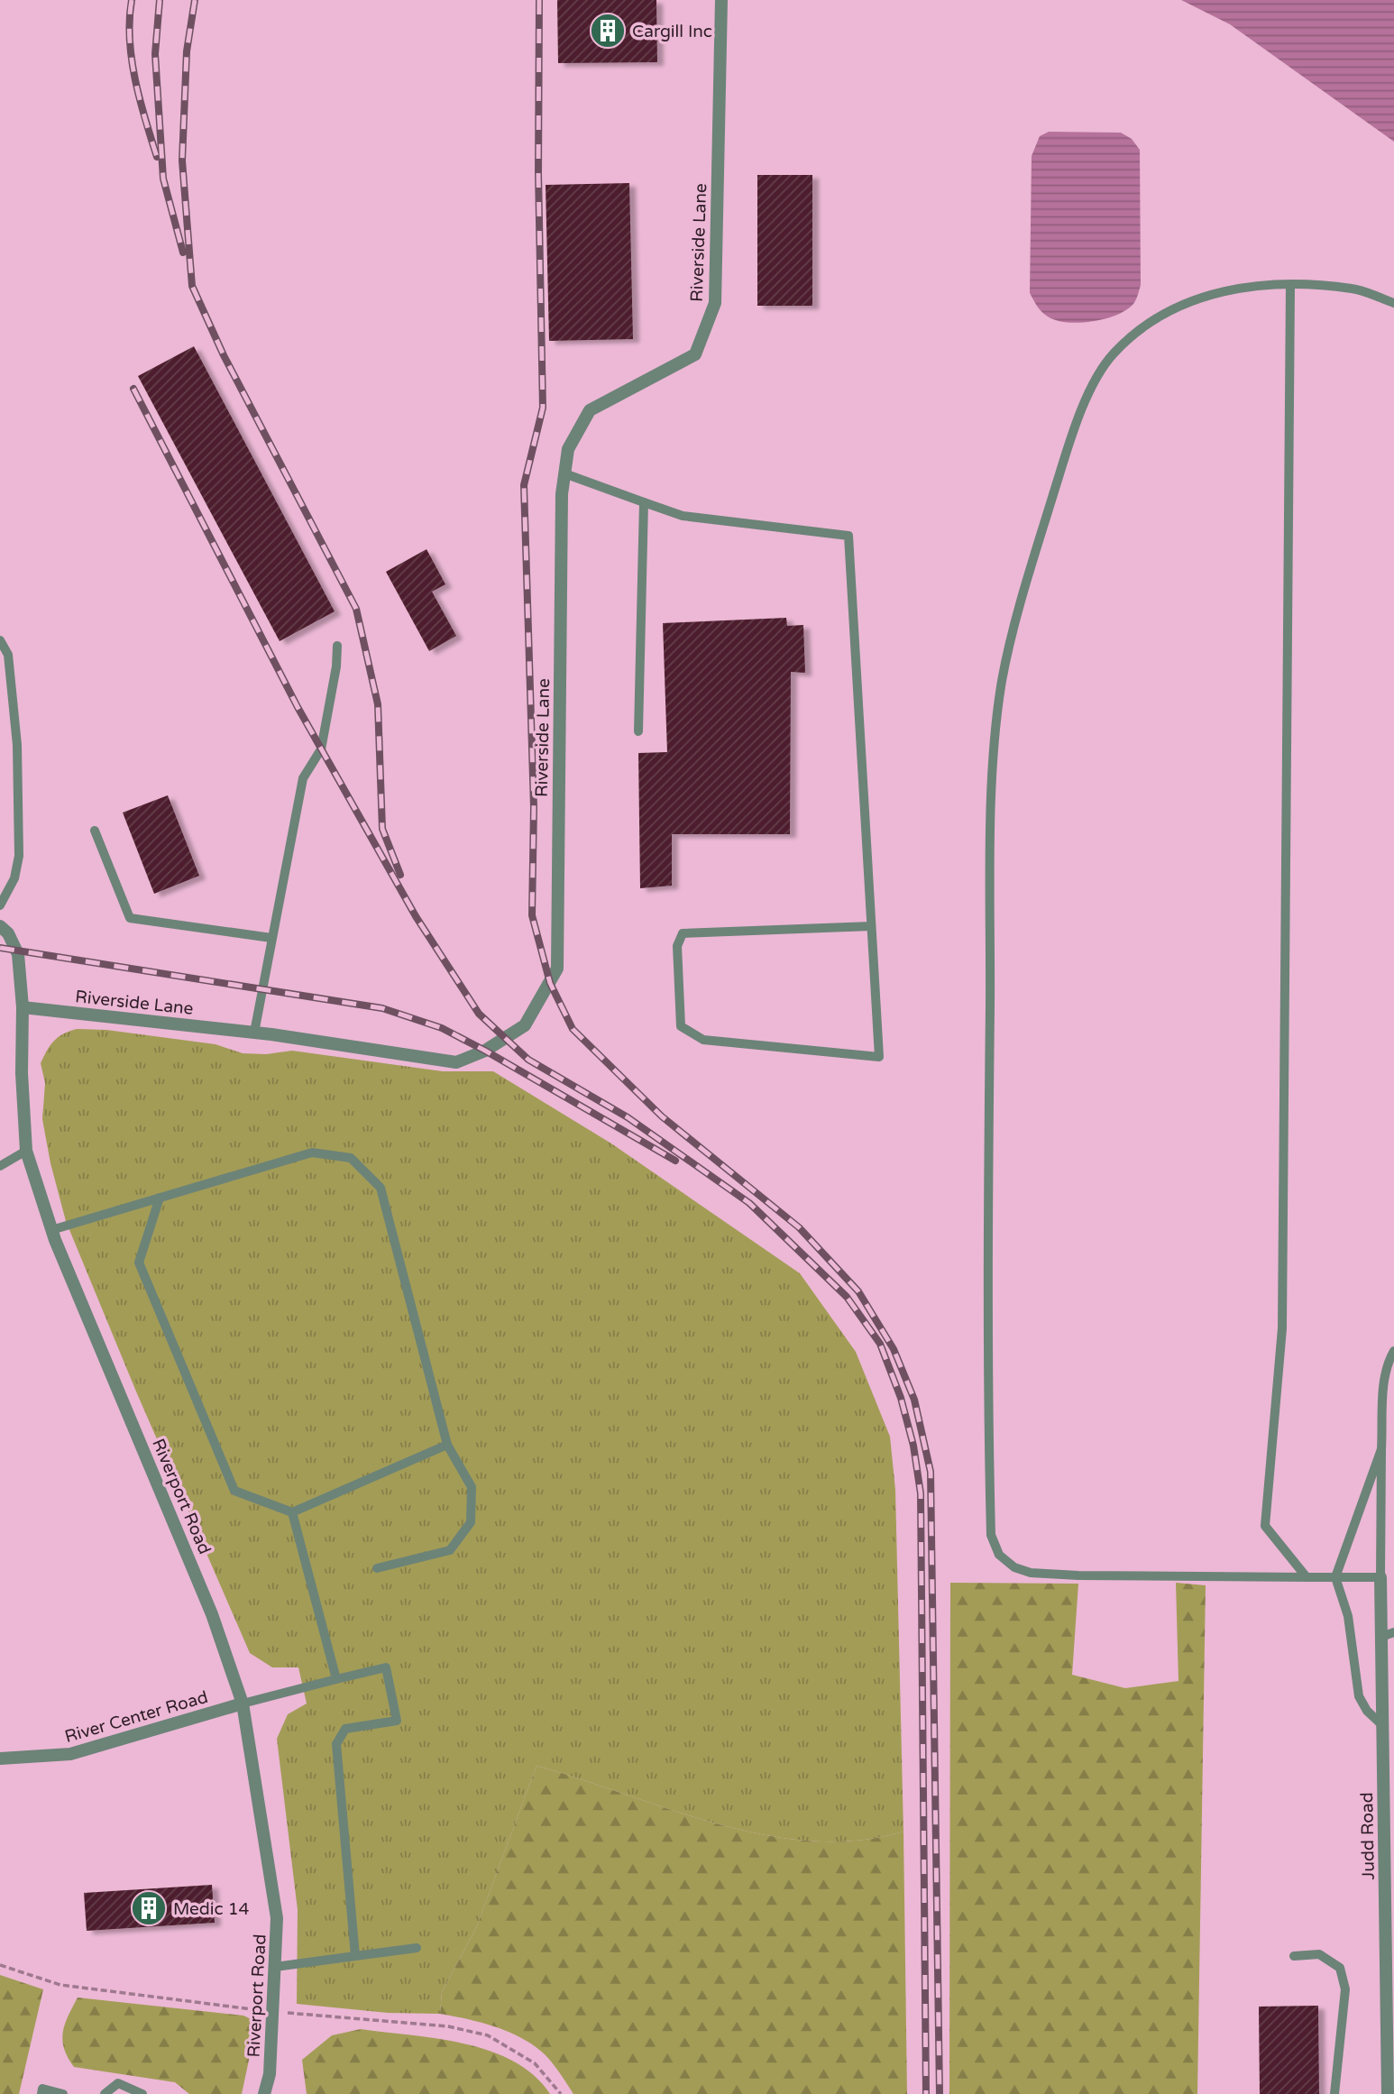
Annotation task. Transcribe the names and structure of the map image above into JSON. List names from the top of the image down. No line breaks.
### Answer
{"streets":{"street":["Riverside Lane","Riverport Road","River Center Road","Judd Road"]},"crossings":[["Riverside Lane","Riverport Road"],["Riverport Road","River Center Road"]],"places":{"building":["Cargill Inc","Medic 14"]}}
